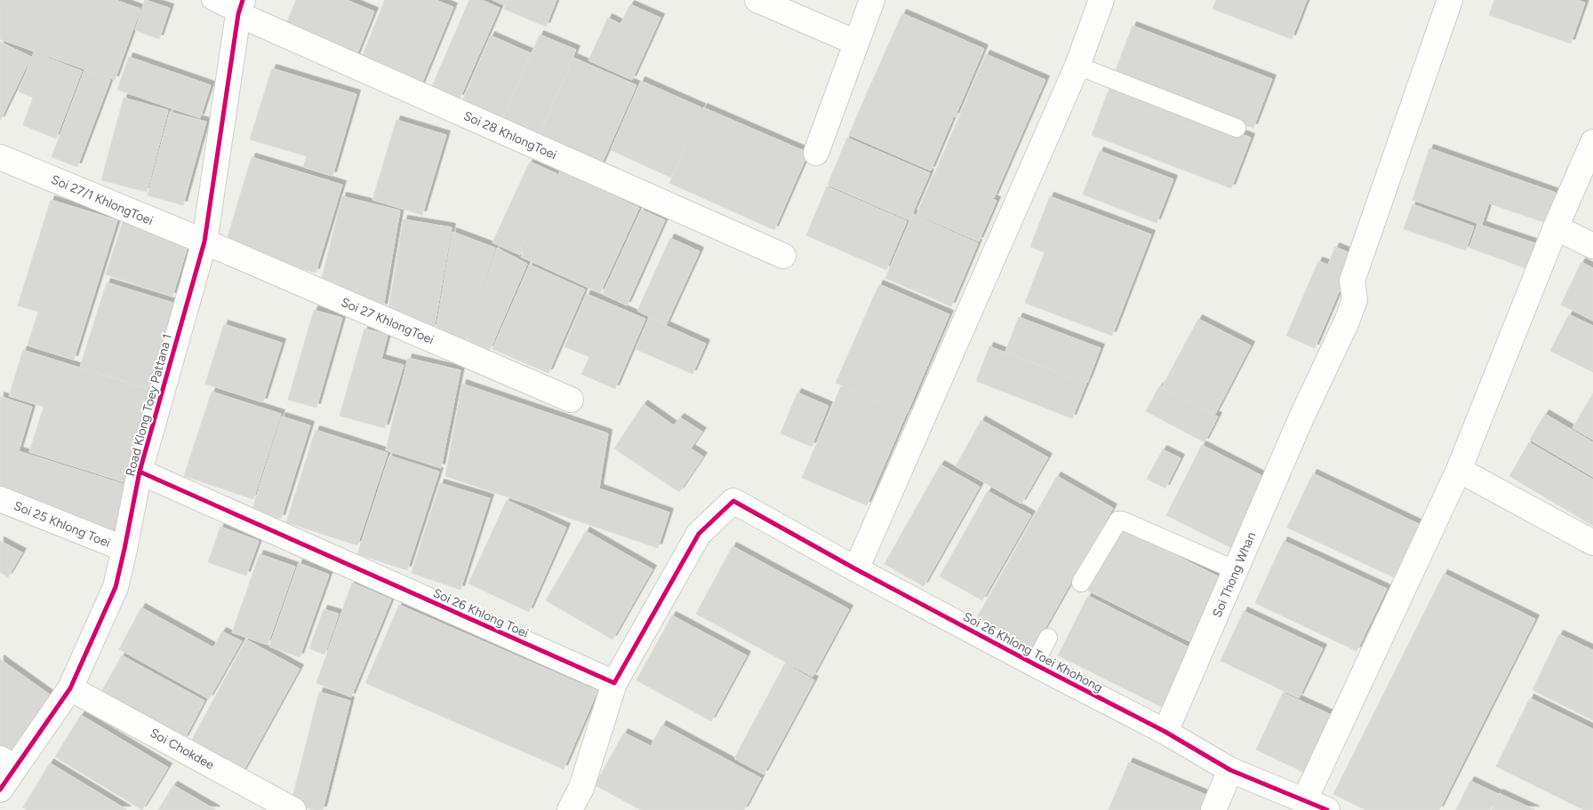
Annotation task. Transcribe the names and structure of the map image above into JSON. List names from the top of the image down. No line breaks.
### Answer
{"streets":{"street":["Soi 28 KhlongToei","Soi 27/1 KhlongToei","Soi 27 KhlongToei","Road Klong Toey Pattana 1","Soi 25 Khlong Toei","Soi Thong Whan","Soi 26 Khlong Toei","Soi 26 Khlong Toei Khohong","Soi Chokdee"]},"crossings":[["Soi 28 KhlongToei","Road Klong Toey Pattana 1"],["Soi 27/1 KhlongToei","Soi 27 KhlongToei"],["Soi 27/1 KhlongToei","Road Klong Toey Pattana 1"],["Soi 27 KhlongToei","Road Klong Toey Pattana 1"],["Road Klong Toey Pattana 1","Soi 25 Khlong Toei"],["Road Klong Toey Pattana 1","Soi 26 Khlong Toei"],["Road Klong Toey Pattana 1","Soi Chokdee"],["Soi Thong Whan","Soi 26 Khlong Toei Khohong"],["Soi 26 Khlong Toei","Soi 26 Khlong Toei Khohong"]]}
